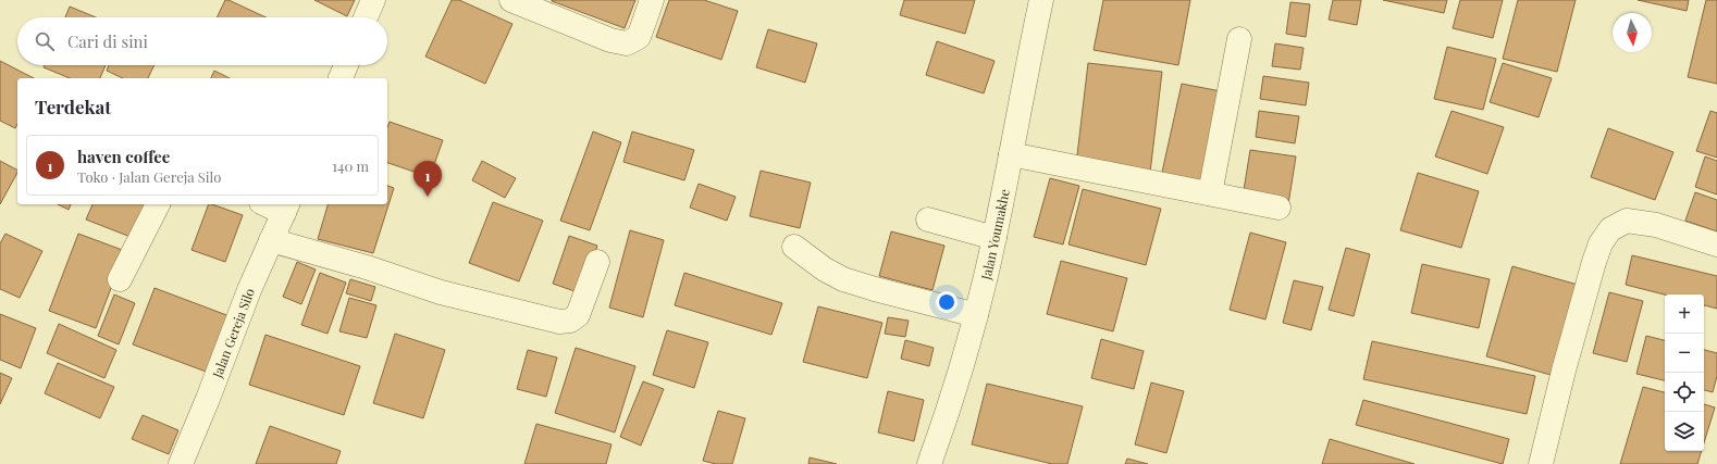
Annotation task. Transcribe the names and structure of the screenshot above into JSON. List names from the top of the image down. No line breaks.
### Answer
{"streets":{"street":["Jalan Youmakhe","Jalan Gereja Silo"]},"north":"bottom","page":{"search":"Cari di sini","heading":"Terdekat","list":[{"mark":"1","name":"haven coffee","note":"Toko · Jalan Gereja Silo","value":"140 m"}],"pins":"1","map_buttons":["+","−"]}}
